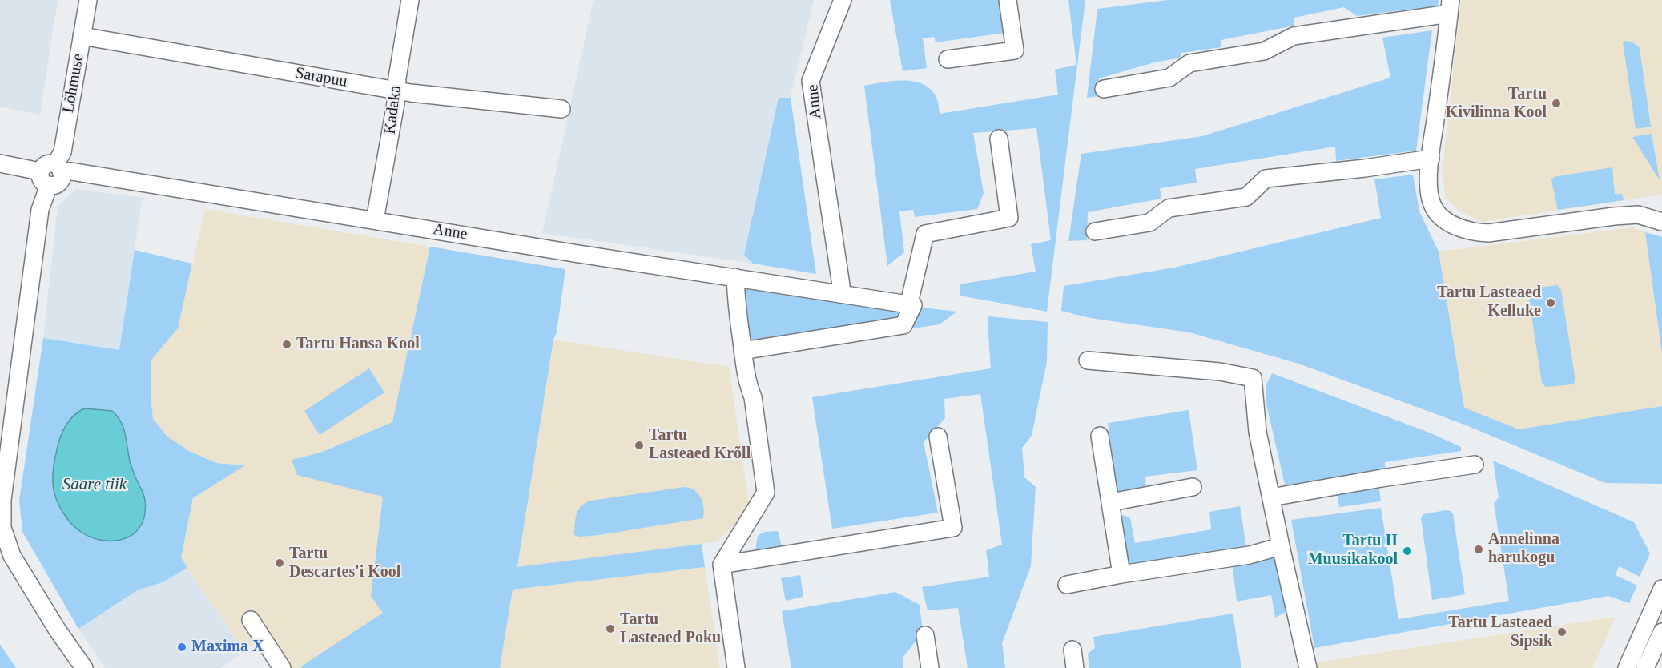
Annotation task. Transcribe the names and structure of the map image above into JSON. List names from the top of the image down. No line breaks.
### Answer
{"streets":{"street":["Sarapuu","Lõhmuse","Anne","Kadaka"]},"crossings":[["Sarapuu","Lõhmuse"],["Sarapuu","Kadaka"],["Lõhmuse","Anne"],["Anne","Kadaka"]],"water":["Saare tiik"],"places":["Tartu Kivilinna Kool","Tartu Lasteaed Kelluke","Tartu Hansa Kool","Tartu Lasteaed Krõll","Annelinna harukogu","Tartu II Muusikakool","Tartu Descartes'i Kool","Tartu Lasteaed Poku","Tartu Lasteaed Sipsik","Maxima X"]}
